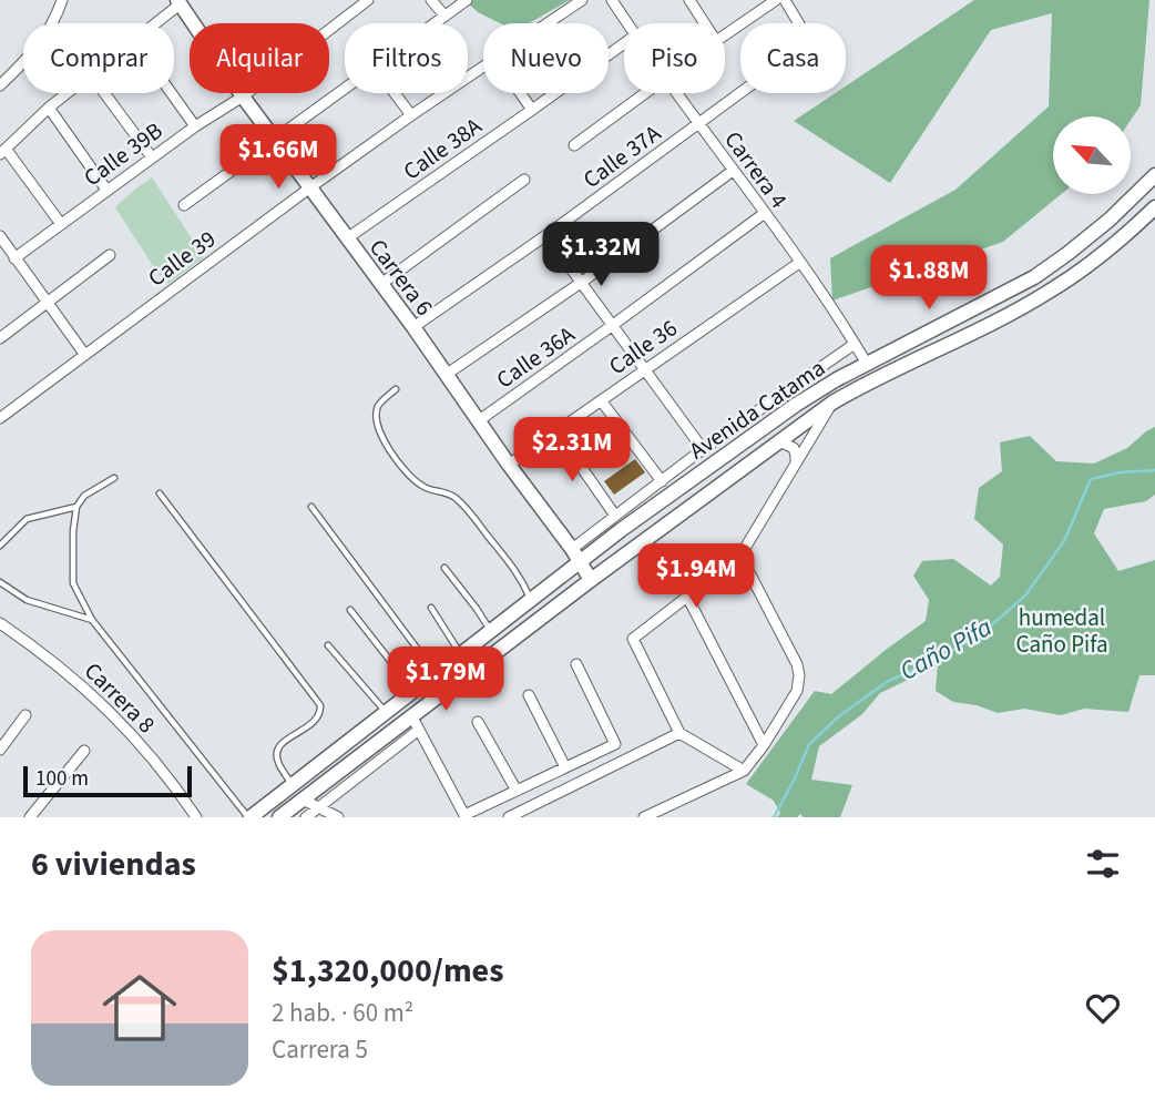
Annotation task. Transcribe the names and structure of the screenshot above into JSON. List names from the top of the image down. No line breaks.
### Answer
{"streets":{"main road":["Carrera 6","Avenida Catama"],"street":["Calle 38A","Calle 39B","Calle 37A","Carrera 4","Calle 39","Calle 36","Calle 36A","Carrera 8"]},"crossings":[["Calle 38A","Carrera 6"],["Calle 39B","Carrera 6"],["Calle 37A","Carrera 4"],["Calle 37A","Carrera 6"],["Carrera 4","Calle 36"],["Carrera 4","Calle 36A"],["Carrera 4","Avenida Catama"],["Calle 39","Carrera 6"],["Carrera 6","Calle 36"],["Carrera 6","Calle 36A"],["Carrera 6","Avenida Catama"]],"water":["Caño Pifa"],"parks":["humedal Caño Pifa"],"scale_bar":"100 m","north":"top left","page":{"chip":["Comprar","Alquilar","Filtros","Nuevo","Piso","Casa"],"price":["$1.66M","$1.32M","$1.88M","$2.31M","$1.94M","$1.79M"],"scale":"100 m","heading":"6 viviendas","list":[{"name":"$1,320,000/mes","note":"2 hab. · 60 m² · Carrera 5"}]}}
